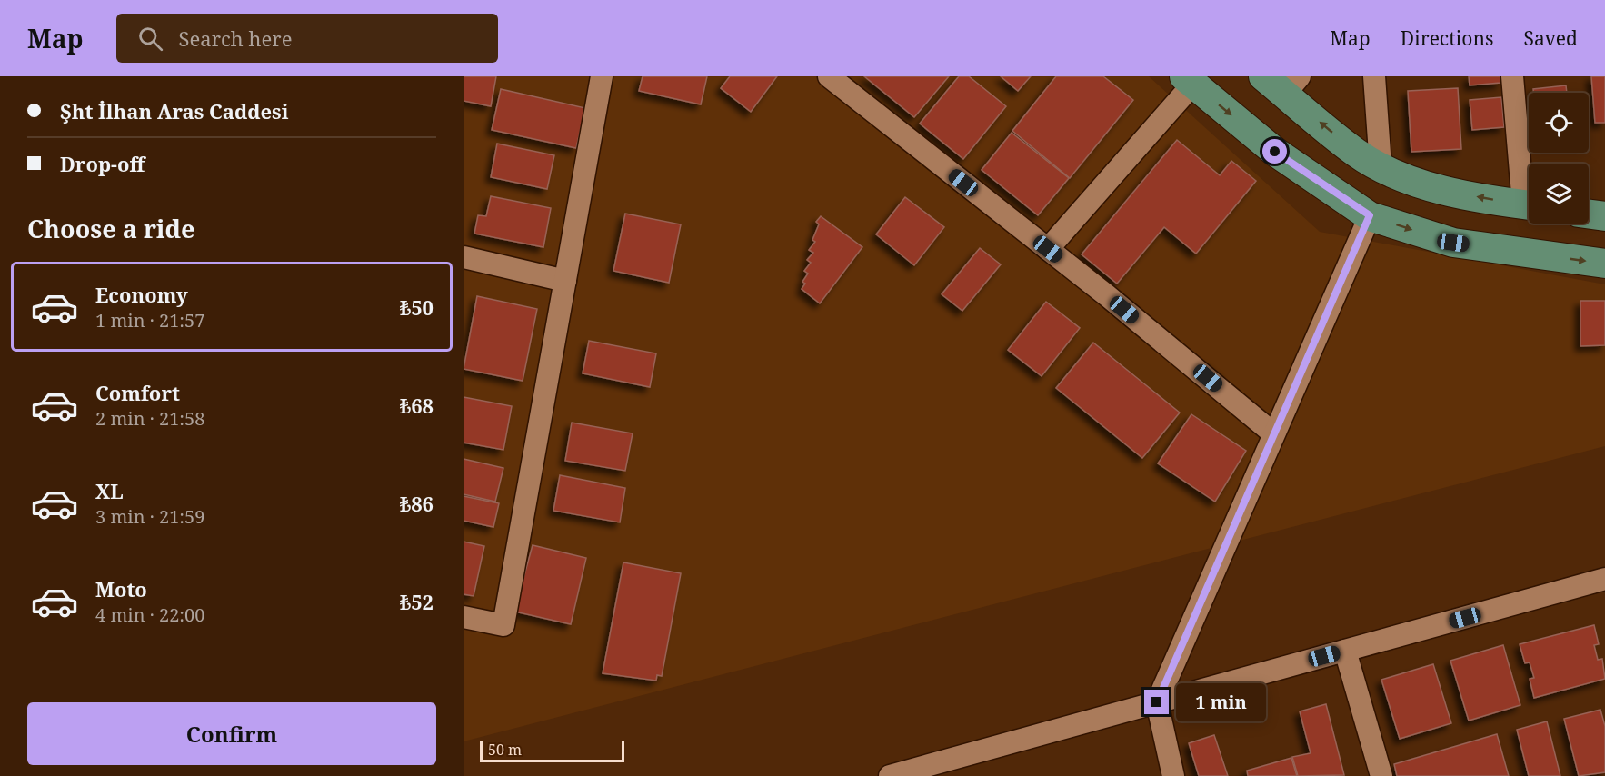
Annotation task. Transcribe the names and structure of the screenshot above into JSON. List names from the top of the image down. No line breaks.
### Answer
{"scale_bar":"50 m","page":{"header":"Map","search":"Search here","nav":["Map","Directions","Saved"],"banner":["Şht İlhan Aras Caddesi","Drop-off"],"heading":"Choose a ride","list":[{"name":"Economy","note":"1 min · 21:57","value":"₺50"},{"name":"Comfort","note":"2 min · 21:58","value":"₺68"},{"name":"XL","note":"3 min · 21:59","value":"₺86"},{"name":"Moto","note":"4 min · 22:00","value":"₺52"}],"bubble":"1 min","buttons":"Confirm","scale":"50 m"}}
